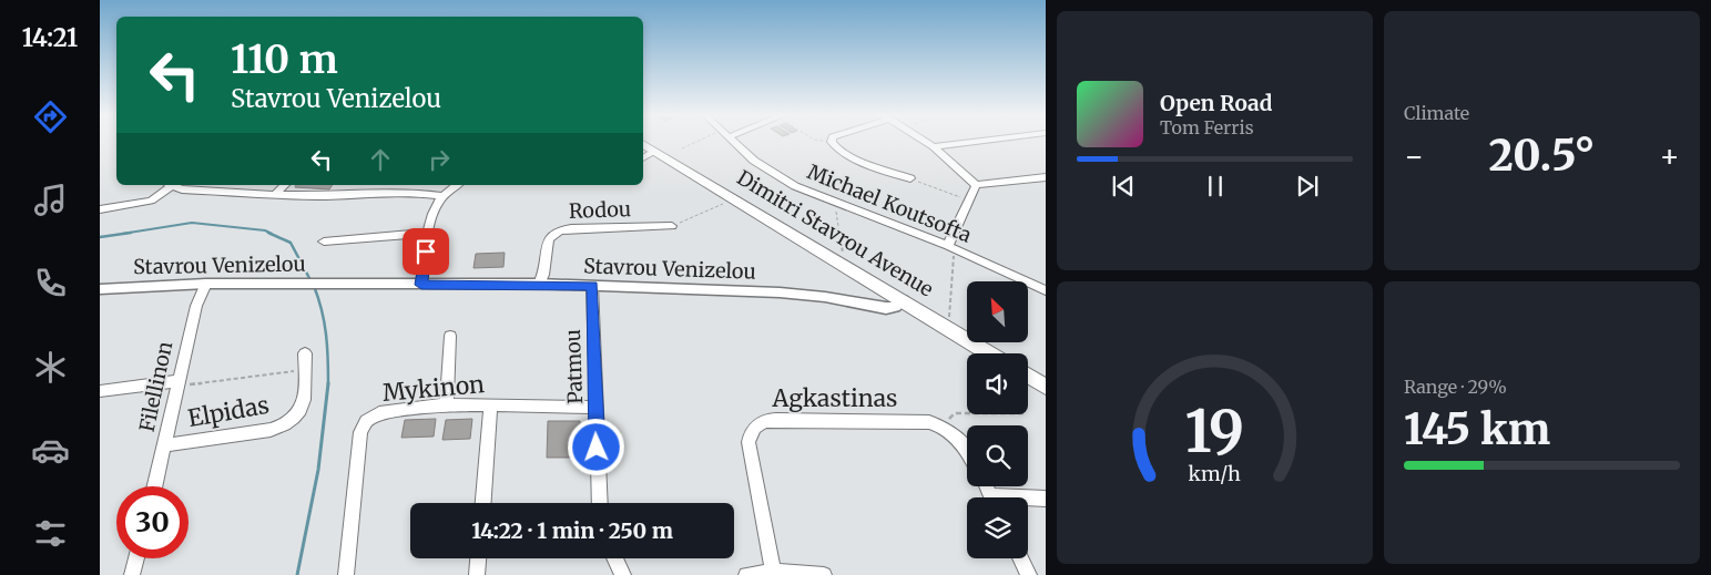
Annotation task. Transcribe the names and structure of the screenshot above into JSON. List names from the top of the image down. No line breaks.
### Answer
{"streets":{"main road":["Dimitri Stavrou Avenue"],"street":["Michael Koutsofta","Rodou","Stavrou Venizelou","Patmou","Filellinon","Mykinon","Agkastinas","Elpidas"]},"crossings":[["Rodou","Stavrou Venizelou"],["Dimitri Stavrou Avenue","Stavrou Venizelou"],["Stavrou Venizelou","Patmou"],["Stavrou Venizelou","Filellinon"],["Patmou","Mykinon"],["Filellinon","Elpidas"]],"north":"top left","page":{"tabs":"14:21","tile":["Climate",["Range · 29%","145 km"]],"turn":["110 m","Stavrou Venizelou"],"song":["Open Road","Tom Ferris"],"heat":["−","20.5°","+"],"limit":"30","trip":"14:22 · 1 min · 250 m","gauge":["19","km/h"]}}
